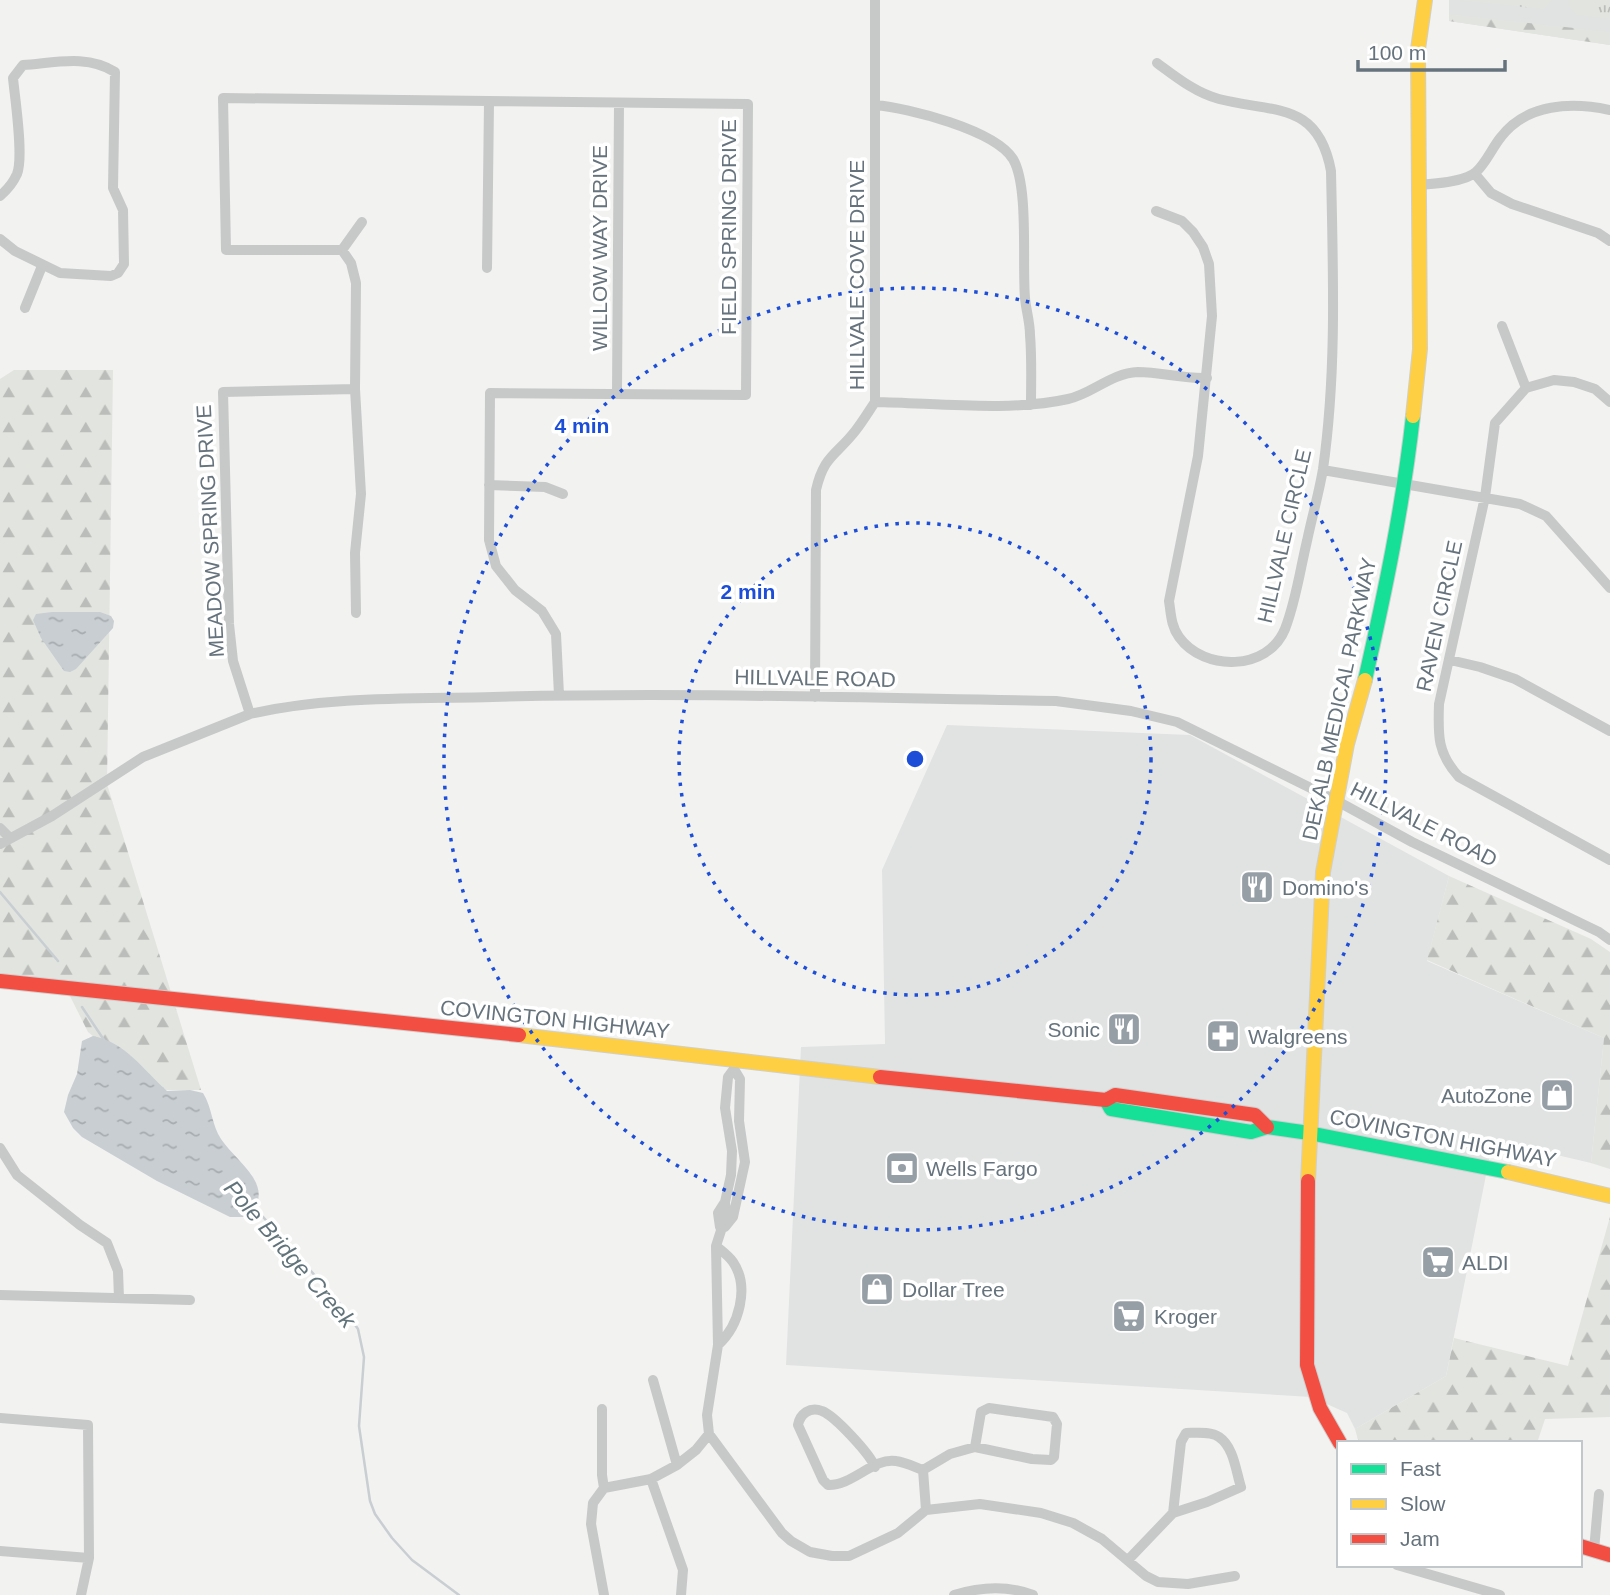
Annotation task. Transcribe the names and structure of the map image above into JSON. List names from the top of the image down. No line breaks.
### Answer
{"streets":{"main road":["DEKALB MEDICAL PARKWAY","COVINGTON HIGHWAY"],"street":["FIELD SPRING DRIVE","WILLOW WAY DRIVE","HILLVALE COVE DRIVE","MEADOW SPRING DRIVE","HILLVALE CIRCLE","RAVEN CIRCLE","HILLVALE ROAD"]},"crossings":[["FIELD SPRING DRIVE","WILLOW WAY DRIVE"],["FIELD SPRING DRIVE","HILLVALE ROAD"],["HILLVALE COVE DRIVE","HILLVALE ROAD"],["MEADOW SPRING DRIVE","HILLVALE ROAD"],["HILLVALE ROAD","DEKALB MEDICAL PARKWAY"],["DEKALB MEDICAL PARKWAY","COVINGTON HIGHWAY"]],"water":["Pole Bridge Creek"],"places":{"restaurant":["Domino's","Sonic"],"pharmacy":["Walgreens"],"shop":["AutoZone","Dollar Tree"],"bank":["Wells Fargo"],"supermarket":["ALDI","Kroger"]},"legend":["Fast","Slow","Jam"],"scale_bar":"100 m","rings":["4 min","2 min"]}
